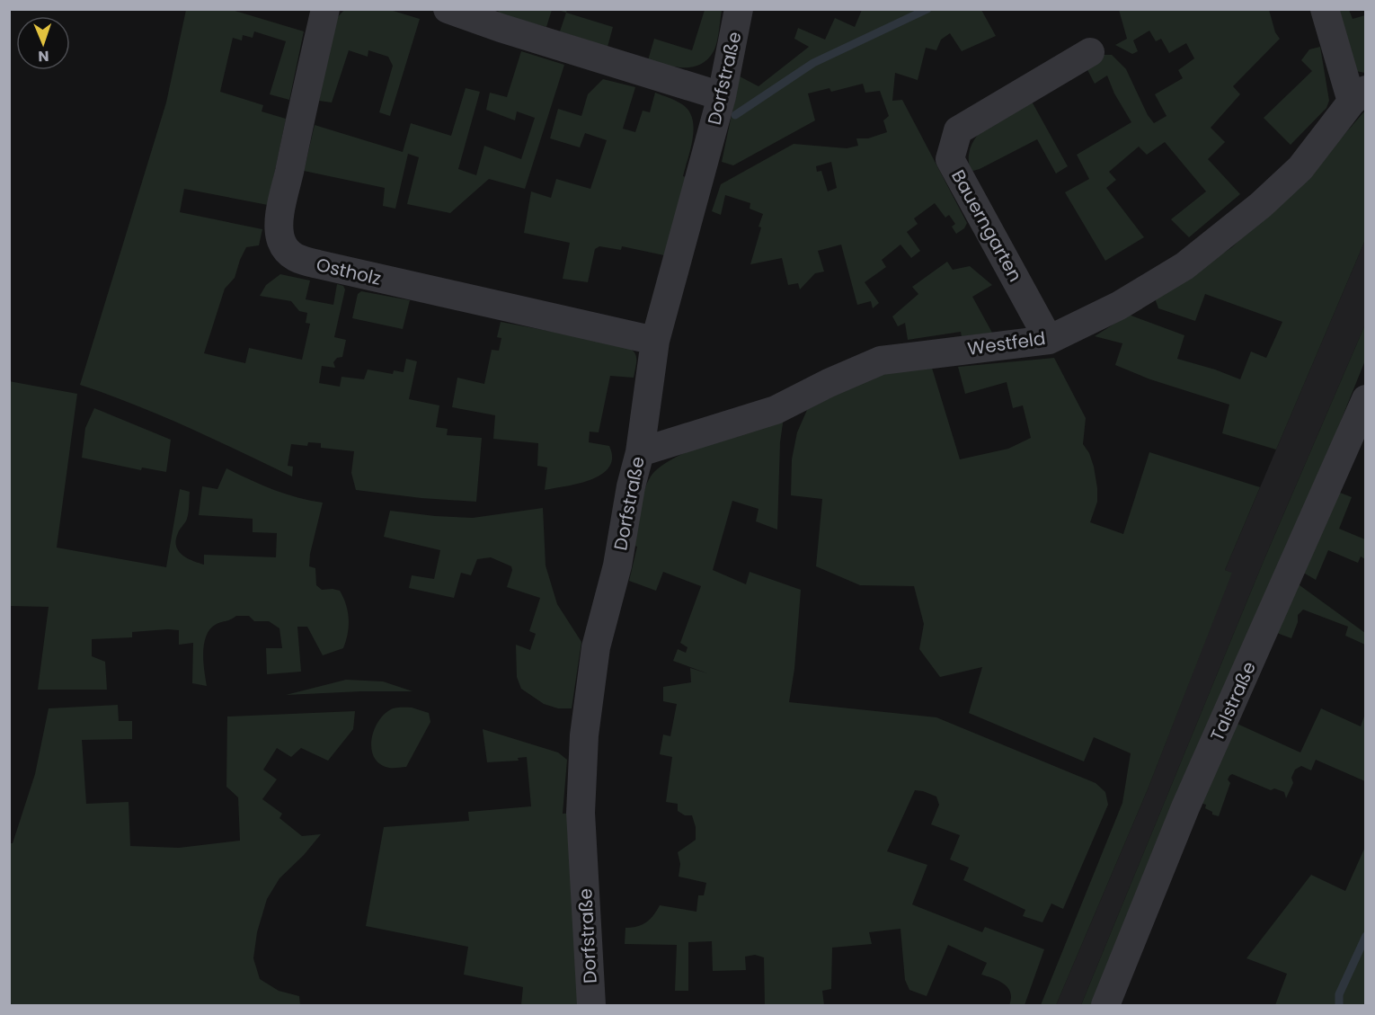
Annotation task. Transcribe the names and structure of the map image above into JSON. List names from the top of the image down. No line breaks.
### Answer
{"streets":{"street":["Dorfstraße","Bauerngarten","Ostholz","Westfeld","Talstraße"]},"crossings":[["Dorfstraße","Ostholz"],["Dorfstraße","Westfeld"],["Bauerngarten","Westfeld"]],"north":"bottom"}
